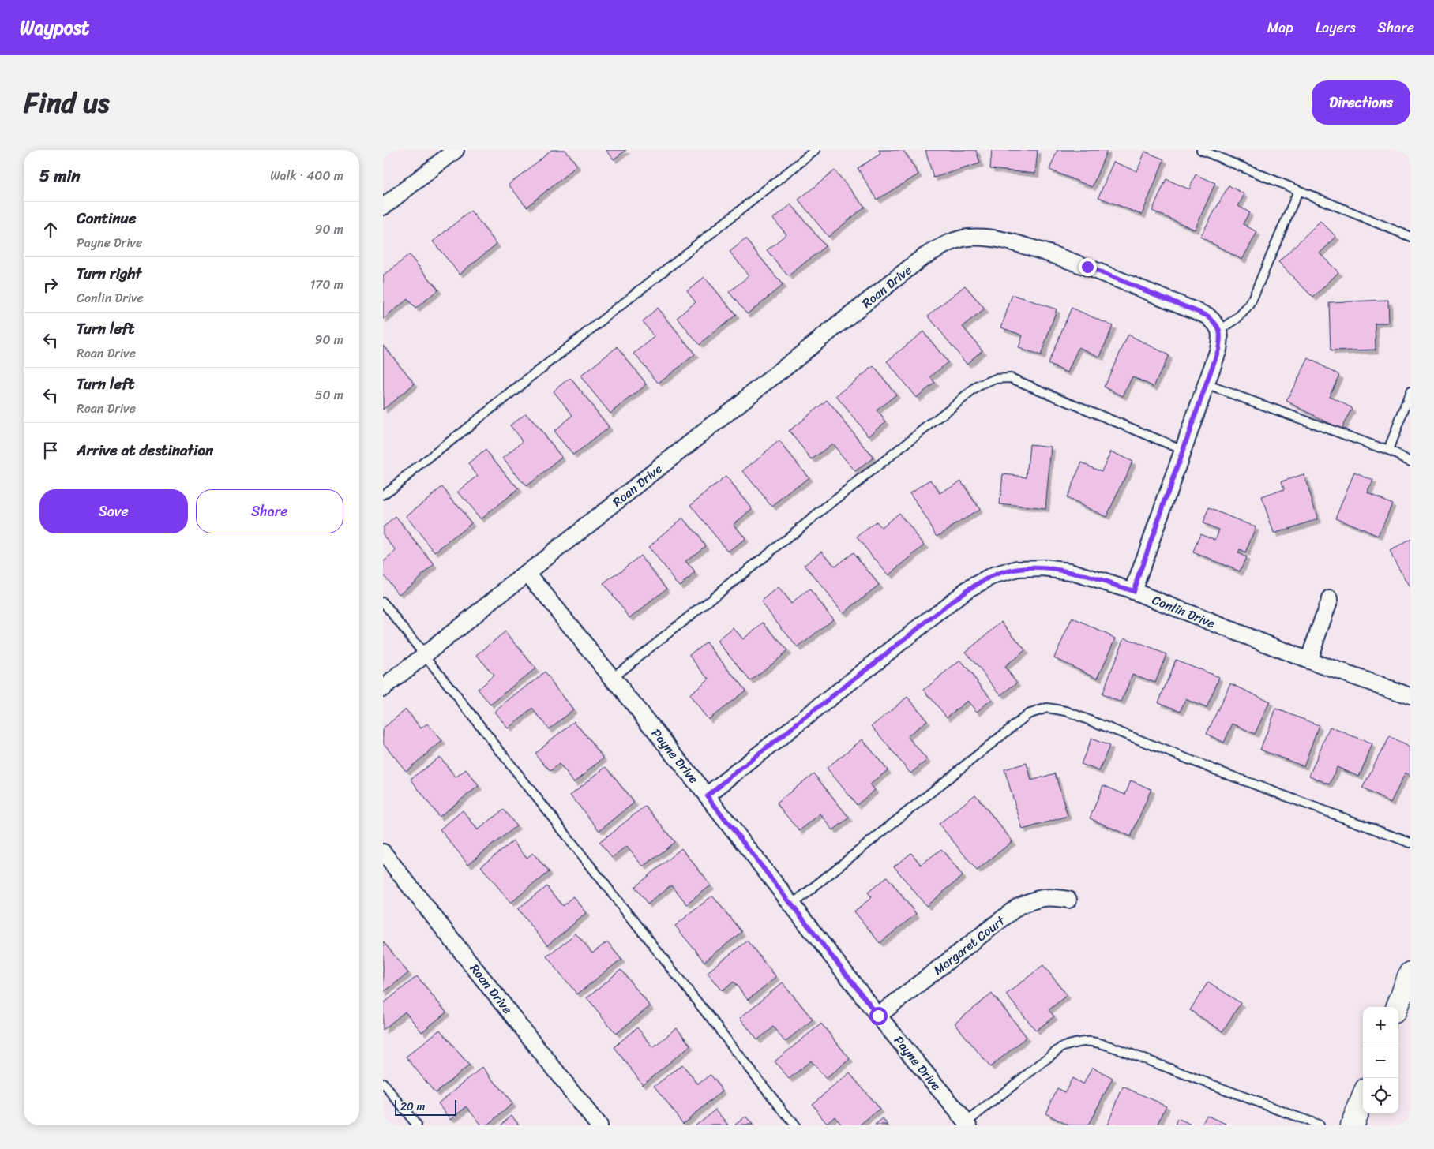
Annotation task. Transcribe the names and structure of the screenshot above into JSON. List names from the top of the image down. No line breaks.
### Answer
{"streets":{"street":["Roan Drive","Conlin Drive","Payne Drive","Margaret Court"]},"crossings":[["Roan Drive","Payne Drive"],["Conlin Drive","Payne Drive"],["Payne Drive","Margaret Court"]],"scale_bar":"20 m","page":{"header":"Waypost","nav":["Map","Layers","Share"],"title":"Find us","buttons":["Directions",["Save","Share"]],"heading":["5 min","Walk · 400 m"],"list":[["Continue","Payne Drive","90 m"],["Turn right","Conlin Drive","170 m"],["Turn left","Roan Drive","90 m"],["Turn left","Roan Drive","50 m"],"Arrive at destination"],"map_buttons":["+","−"],"scale":"20 m"}}
